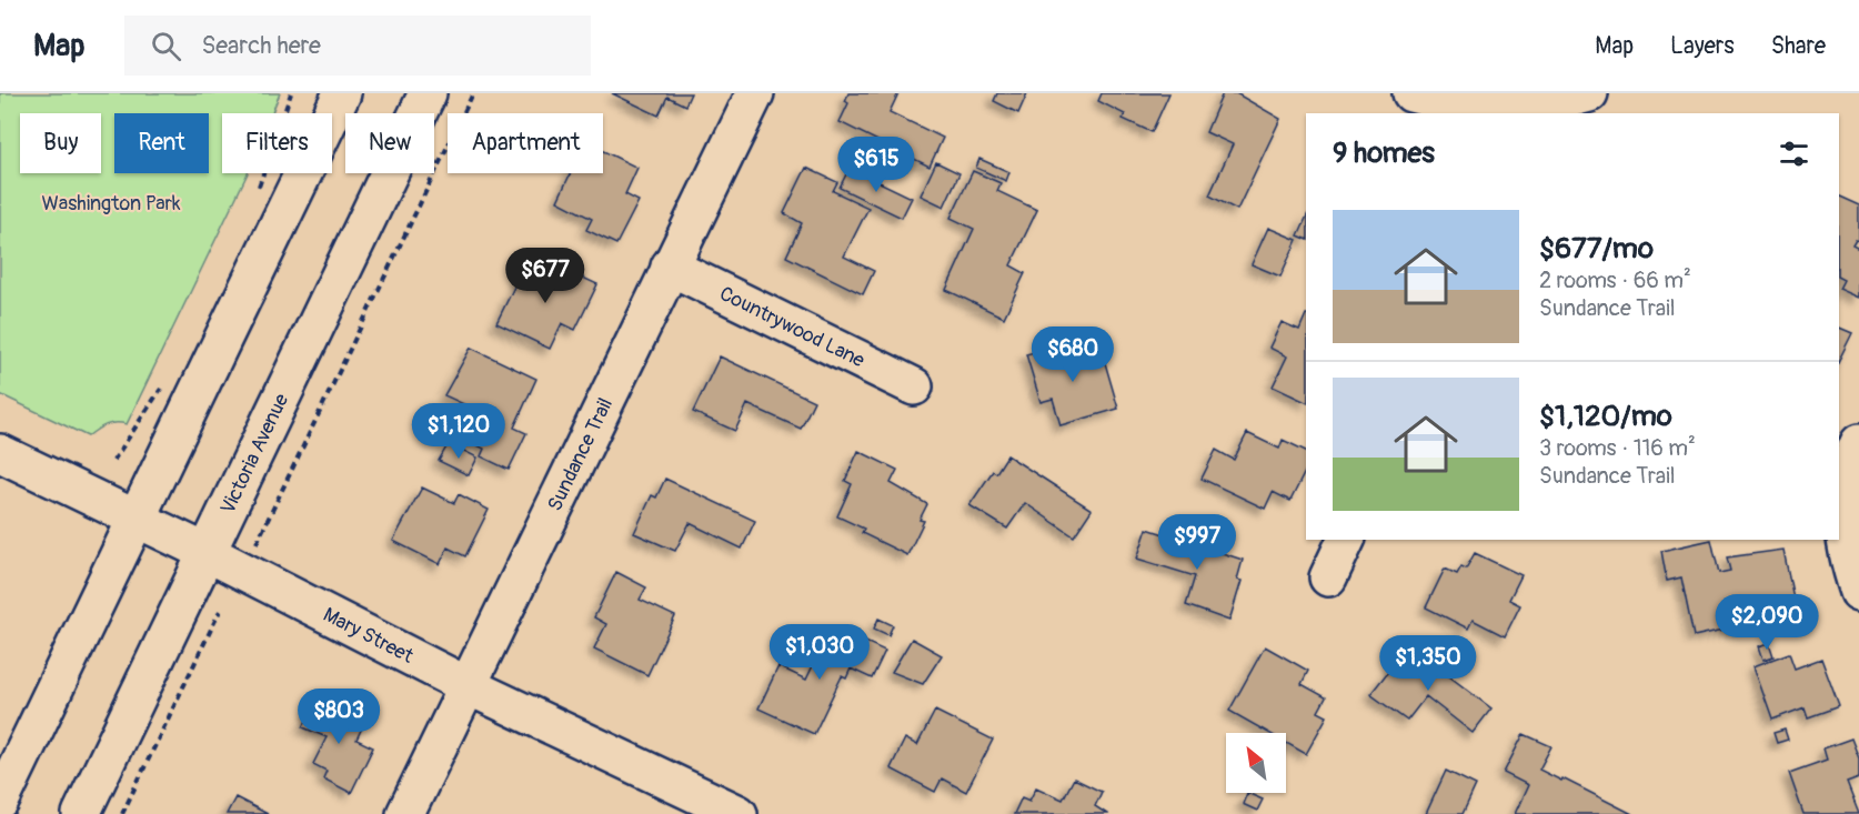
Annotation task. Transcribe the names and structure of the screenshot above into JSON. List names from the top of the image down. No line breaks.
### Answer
{"streets":{"street":["Countrywood Lane","Sundance Trail","Victoria Avenue","Mary Street"]},"crossings":[["Countrywood Lane","Sundance Trail"],["Sundance Trail","Mary Street"],["Victoria Avenue","Mary Street"]],"parks":["Washington Park"],"north":"top left","page":{"header":"Map","search":"Search here","nav":["Map","Layers","Share"],"chip":["Buy","Rent","Filters","New","Apartment"],"heading":"9 homes","price":["$615","$677","$680","$1,120","$997","$2,090","$1,030","$1,350","$803"],"list":[{"name":"$677/mo","note":"2 rooms · 66 m² · Sundance Trail"},{"name":"$1,120/mo","note":"3 rooms · 116 m² · Sundance Trail"}]}}
